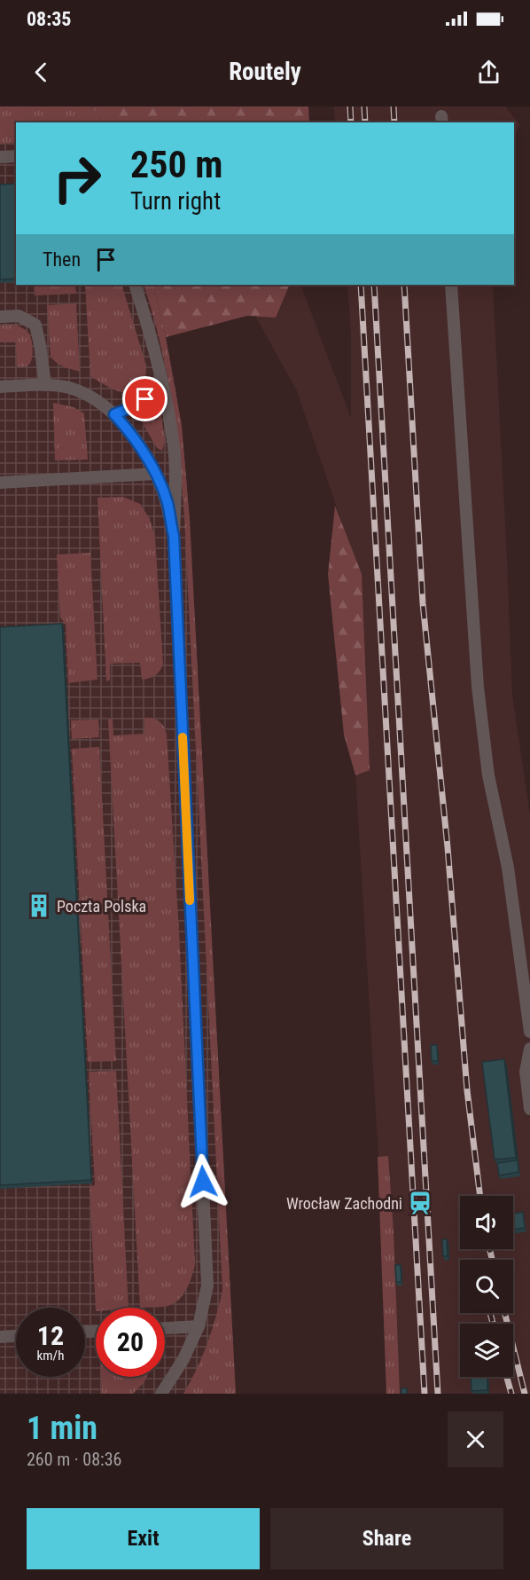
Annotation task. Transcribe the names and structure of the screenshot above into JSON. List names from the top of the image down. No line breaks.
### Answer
{"places":{"building":["Poczta Polska"],"station":["Wrocław Zachodni"]},"page":{"status":"08:35","header":"Routely","turn":["250 m","Turn right"],"then":"Then","speed":"12 km/h","limit":"20","heading":["1 min","260 m · 08:36"],"buttons":["Exit","Share"]}}
